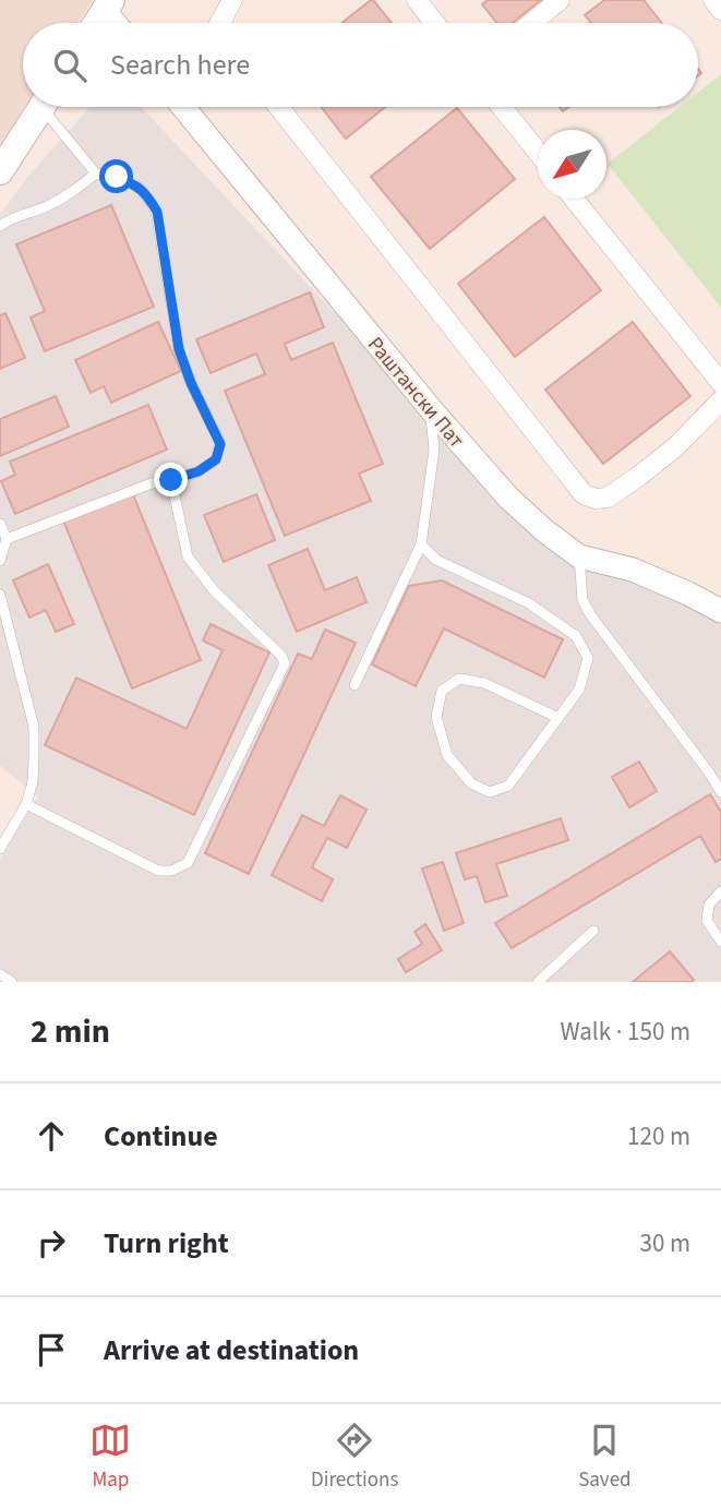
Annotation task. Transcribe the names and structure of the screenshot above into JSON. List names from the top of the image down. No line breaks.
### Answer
{"streets":{"street":["Раштански Пат"]},"north":"bottom left","page":{"search":"Search here","heading":["2 min","Walk · 150 m"],"list":[["Continue","120 m"],["Turn right","30 m"],"Arrive at destination"],"nav":["Map","Directions","Saved"]}}
